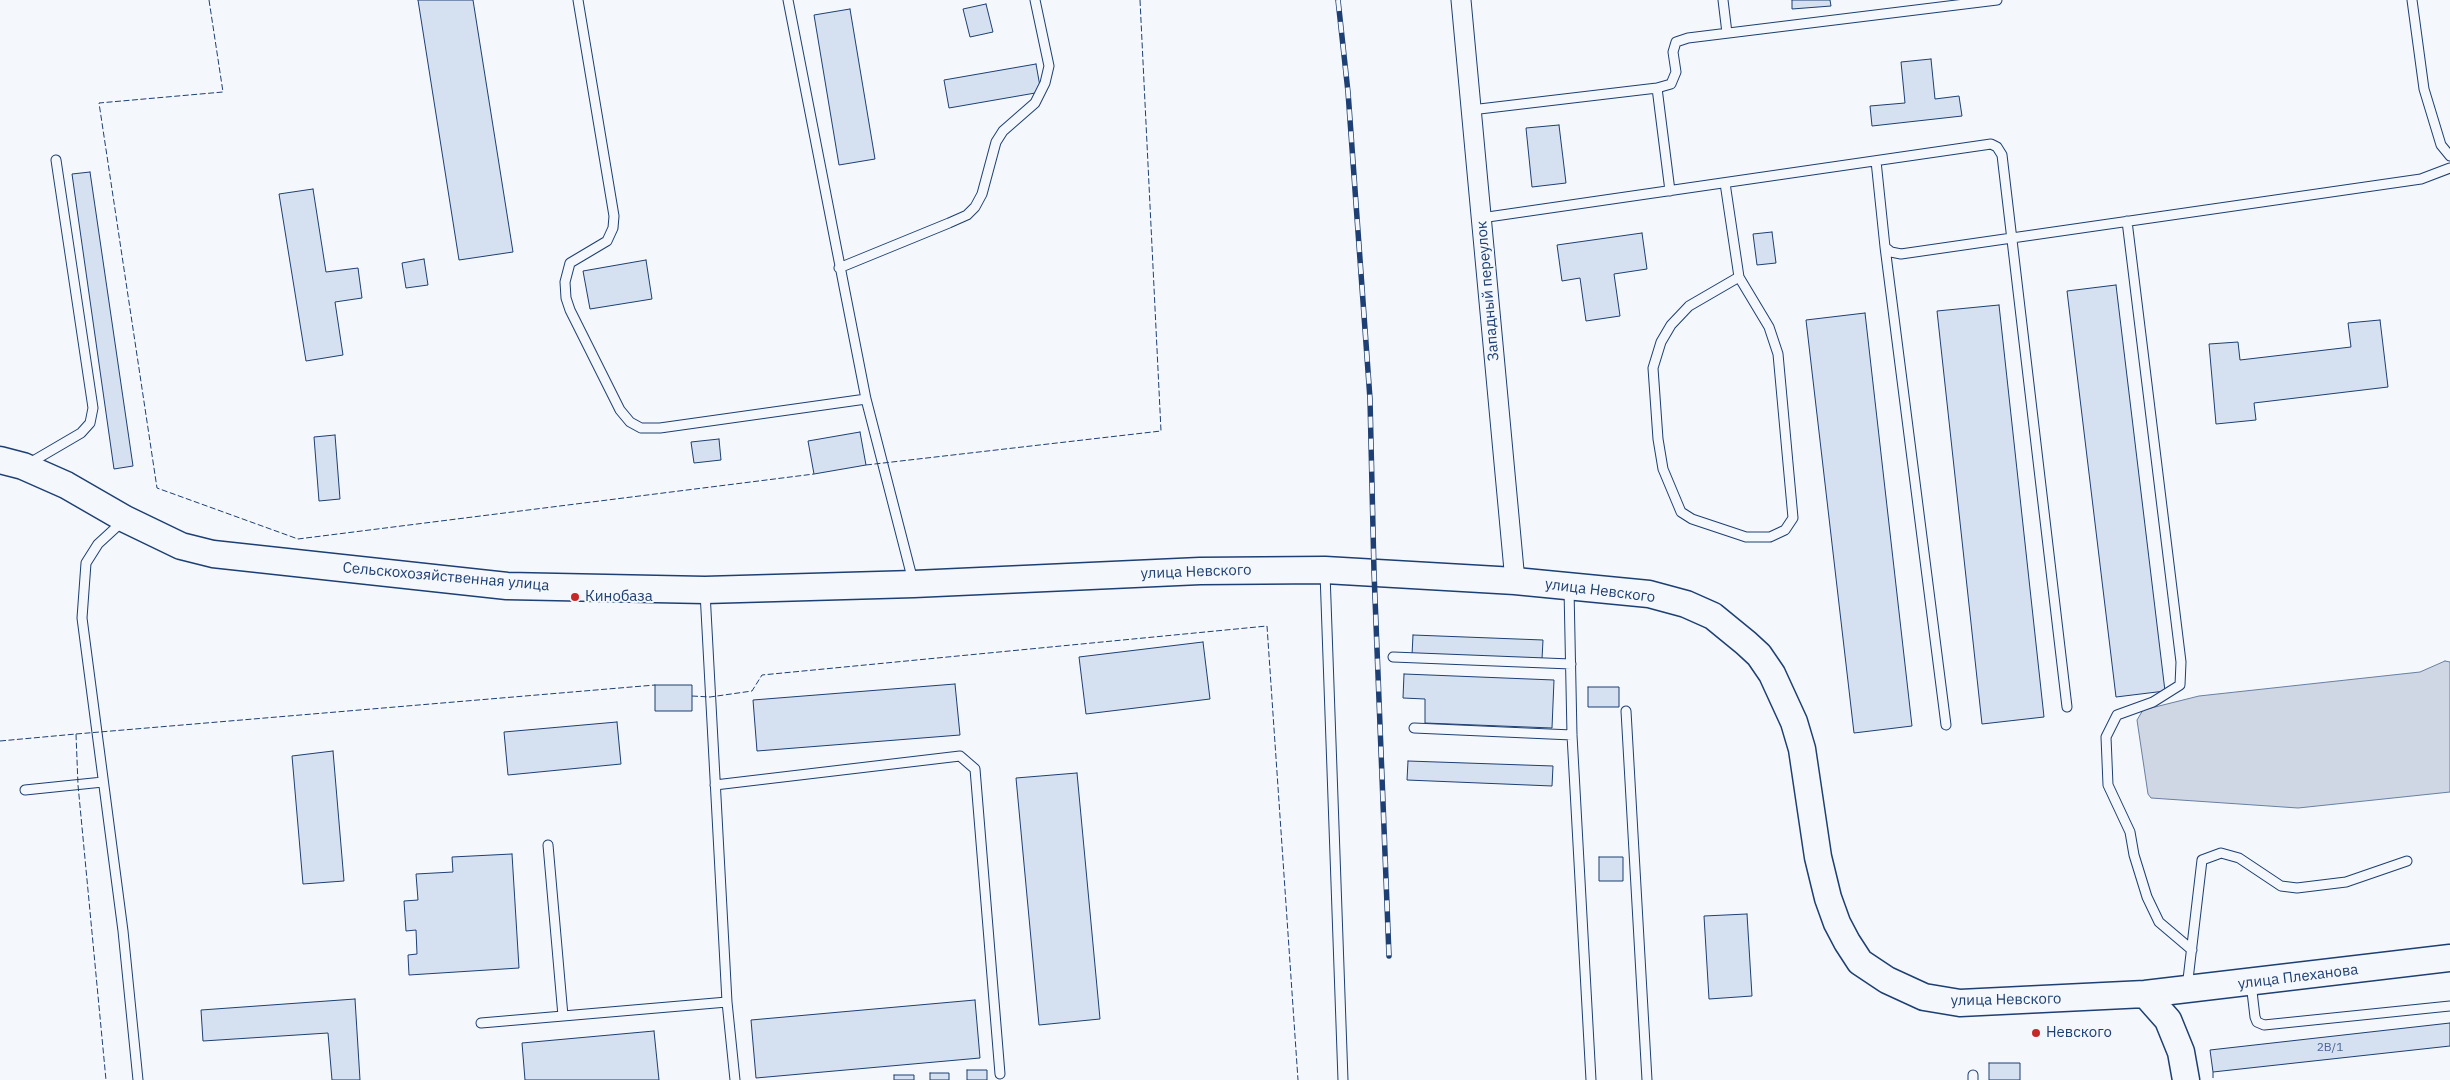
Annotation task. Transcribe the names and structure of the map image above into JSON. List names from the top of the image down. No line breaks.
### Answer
{"streets":{"main road":["улица Невского","Сельскохозяйственная улица","улица Плеханова"],"street":["Западный переулок"]},"crossings":[["Западный переулок","улица Невского"],["улица Невского","Сельскохозяйственная улица"],["улица Невского","улица Плеханова"]],"places":["Кинобаза","Невского"],"house_numbers":["2В/1"]}
